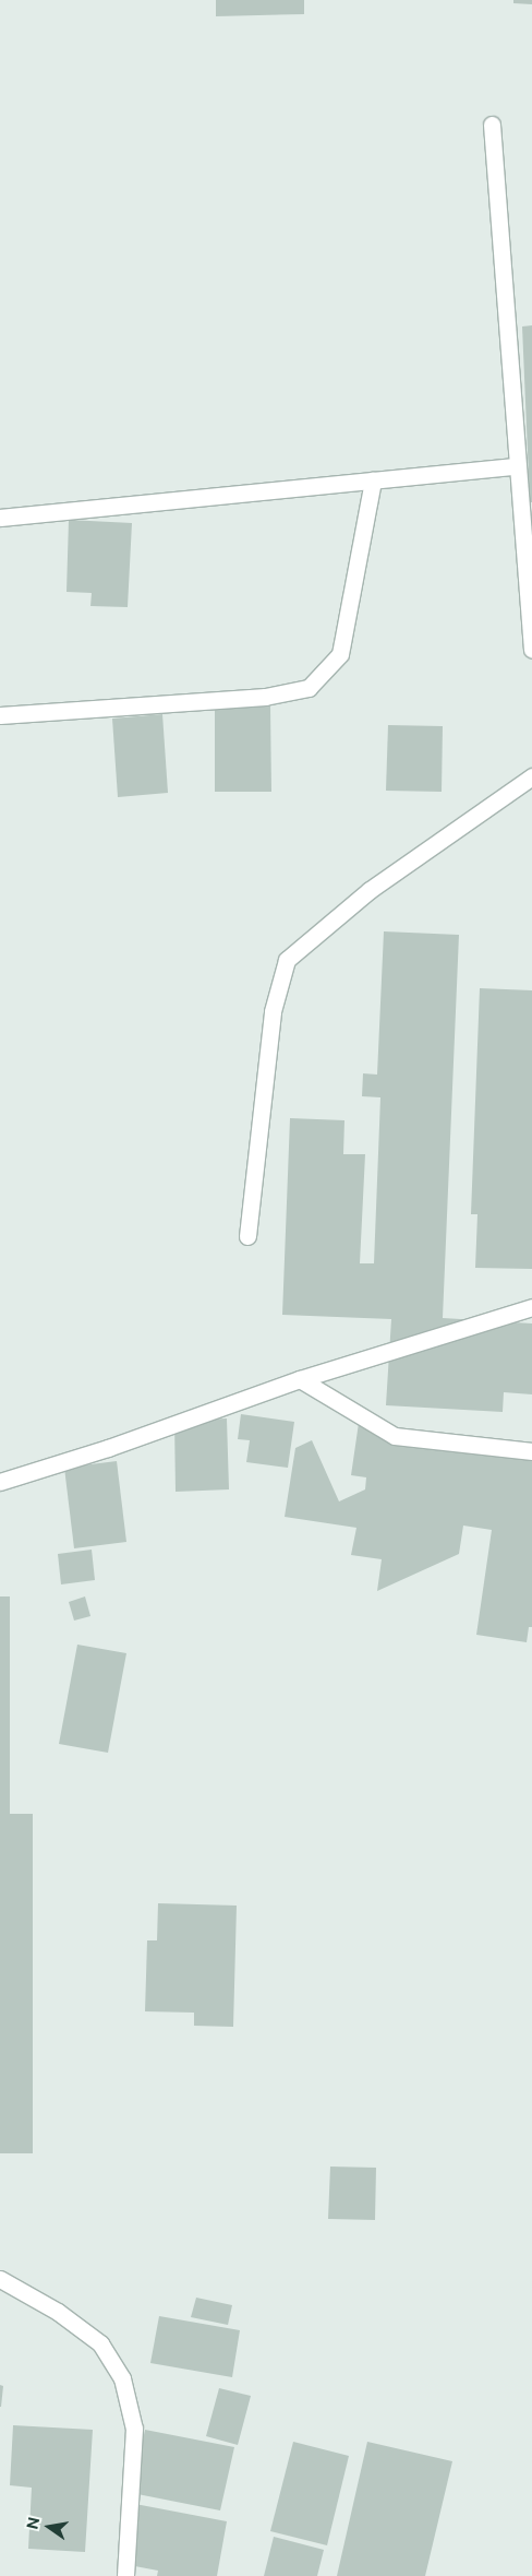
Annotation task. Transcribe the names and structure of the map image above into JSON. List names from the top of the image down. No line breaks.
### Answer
{"north":"left"}
